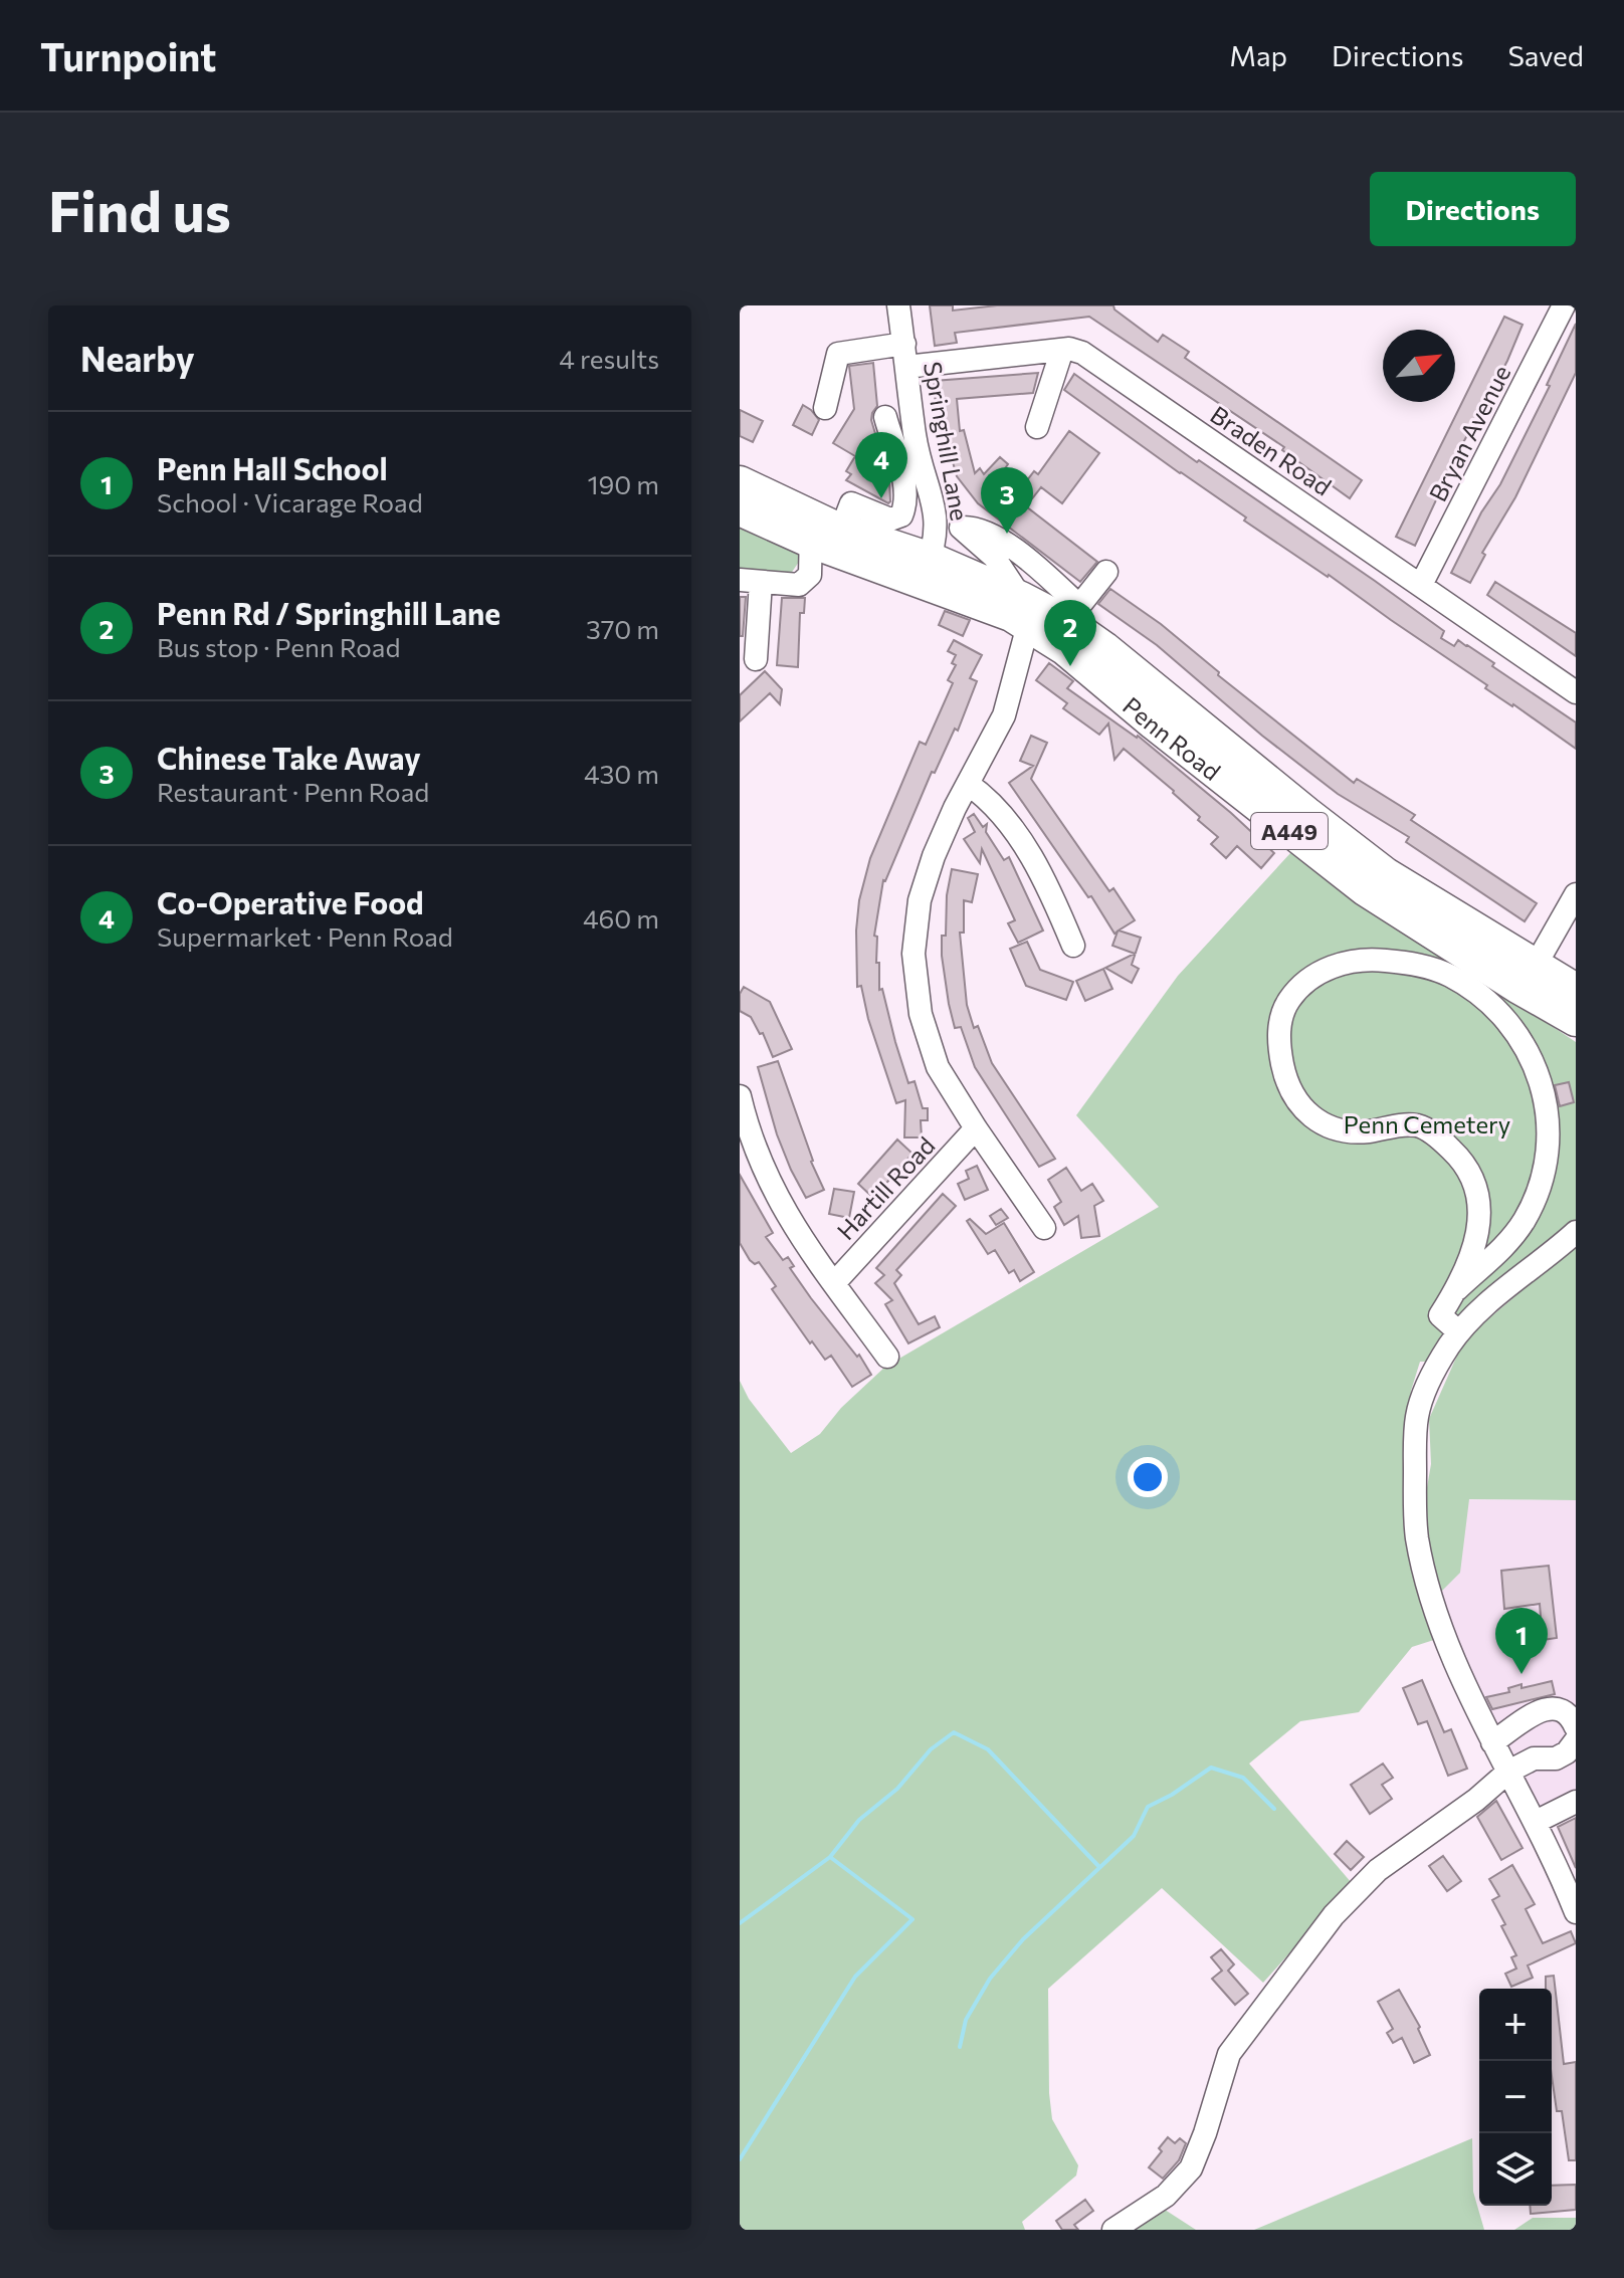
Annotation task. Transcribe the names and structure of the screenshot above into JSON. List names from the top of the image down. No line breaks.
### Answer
{"streets":{"highway":["Penn Road","A449"],"street":["Bryan Avenue","Springhill Lane","Braden Road","Hartill Road"]},"crossings":[["Bryan Avenue","Braden Road"],["Springhill Lane","Braden Road"],["Springhill Lane","Penn Road"]],"parks":["Penn Cemetery"],"north":"top right","page":{"header":"Turnpoint","nav":["Map","Directions","Saved"],"buttons":"Directions","title":"Find us","heading":["Nearby","4 results"],"list":[{"mark":"1","name":"Penn Hall School","note":"School · Vicarage Road","value":"190 m"},{"mark":"2","name":"Penn Rd / Springhill Lane","note":"Bus stop · Penn Road","value":"370 m"},{"mark":"3","name":"Chinese Take Away","note":"Restaurant · Penn Road","value":"430 m"},{"mark":"4","name":"Co-Operative Food","note":"Supermarket · Penn Road","value":"460 m"}],"pins":["4","3","2","1"],"map_buttons":["+","−"]}}
